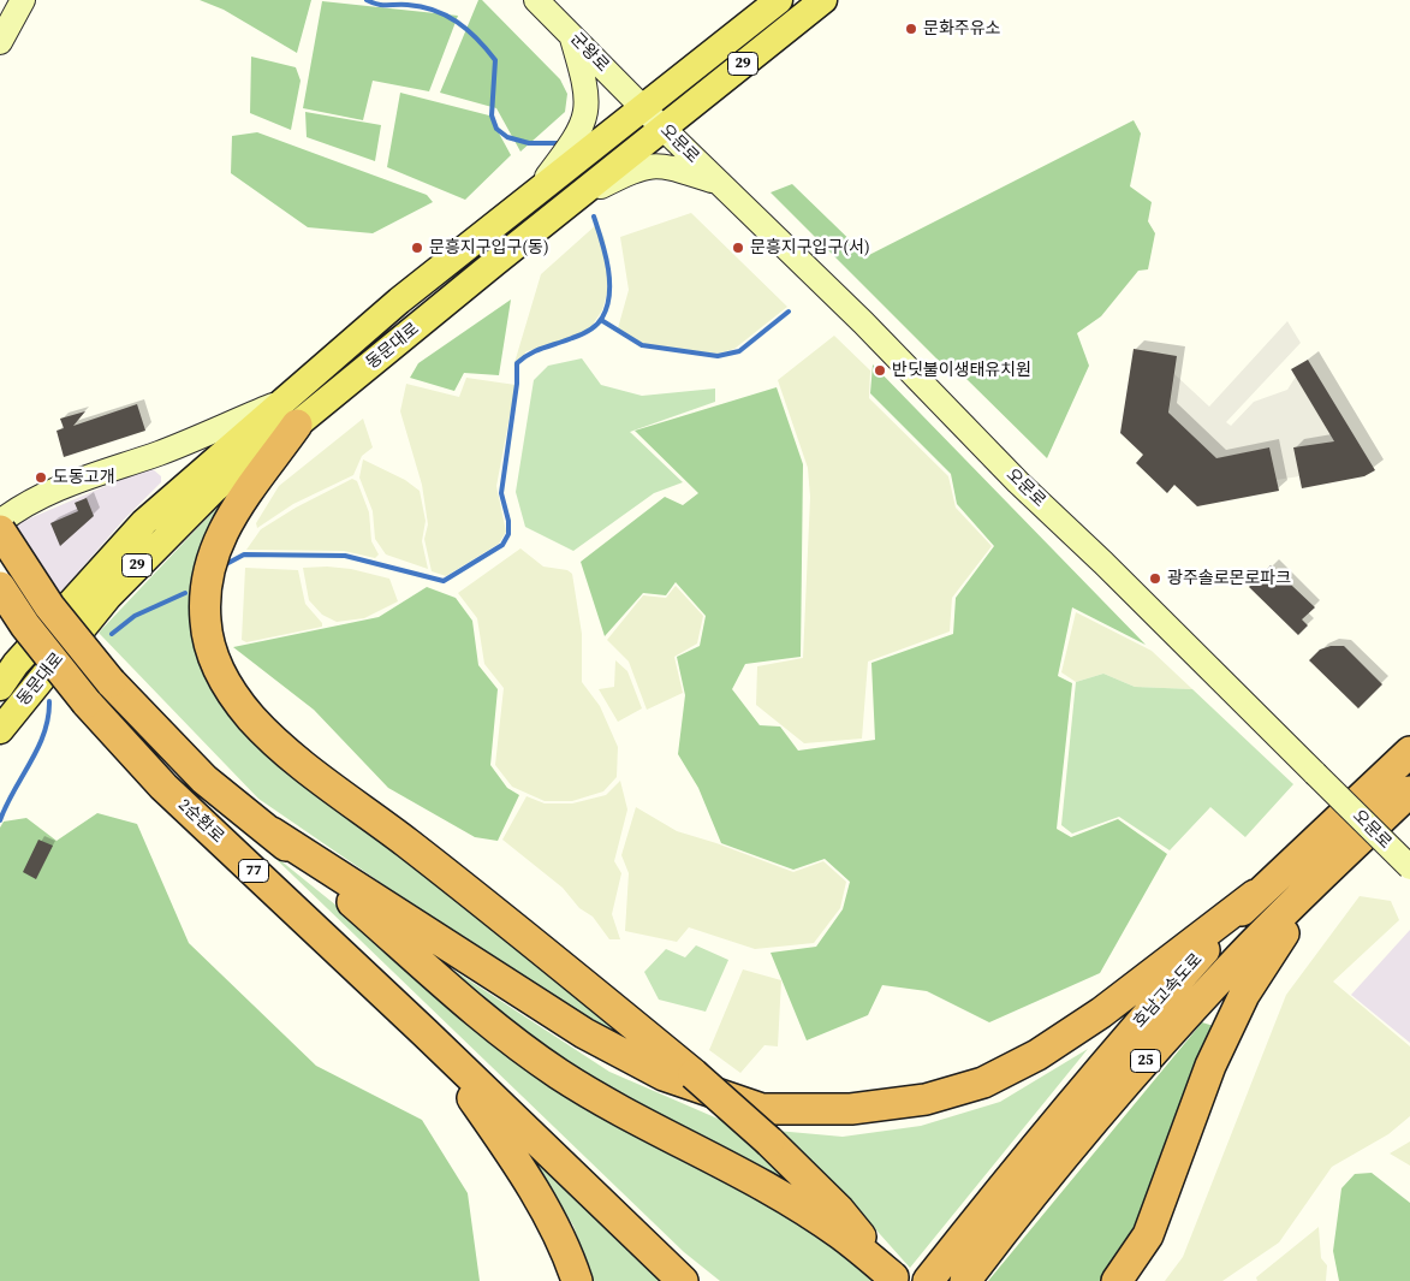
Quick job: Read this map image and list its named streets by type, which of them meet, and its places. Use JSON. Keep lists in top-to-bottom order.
{
  "streets": {
    "highway": [
      "2순환로",
      "77",
      "호남고속도로",
      "25"
    ],
    "main road": [
      "군왕로",
      "29",
      "오문로",
      "동문대로"
    ]
  },
  "crossings": [
    ["군왕로", "오문로"],
    ["군왕로", "동문대로"],
    ["오문로", "동문대로"]
  ],
  "places": [
    "문화주유소",
    "문흥지구입구(동)",
    "문흥지구입구(서)",
    "반딧불이생태유치원",
    "도동고개",
    "광주솔로몬로파크"
  ]
}
